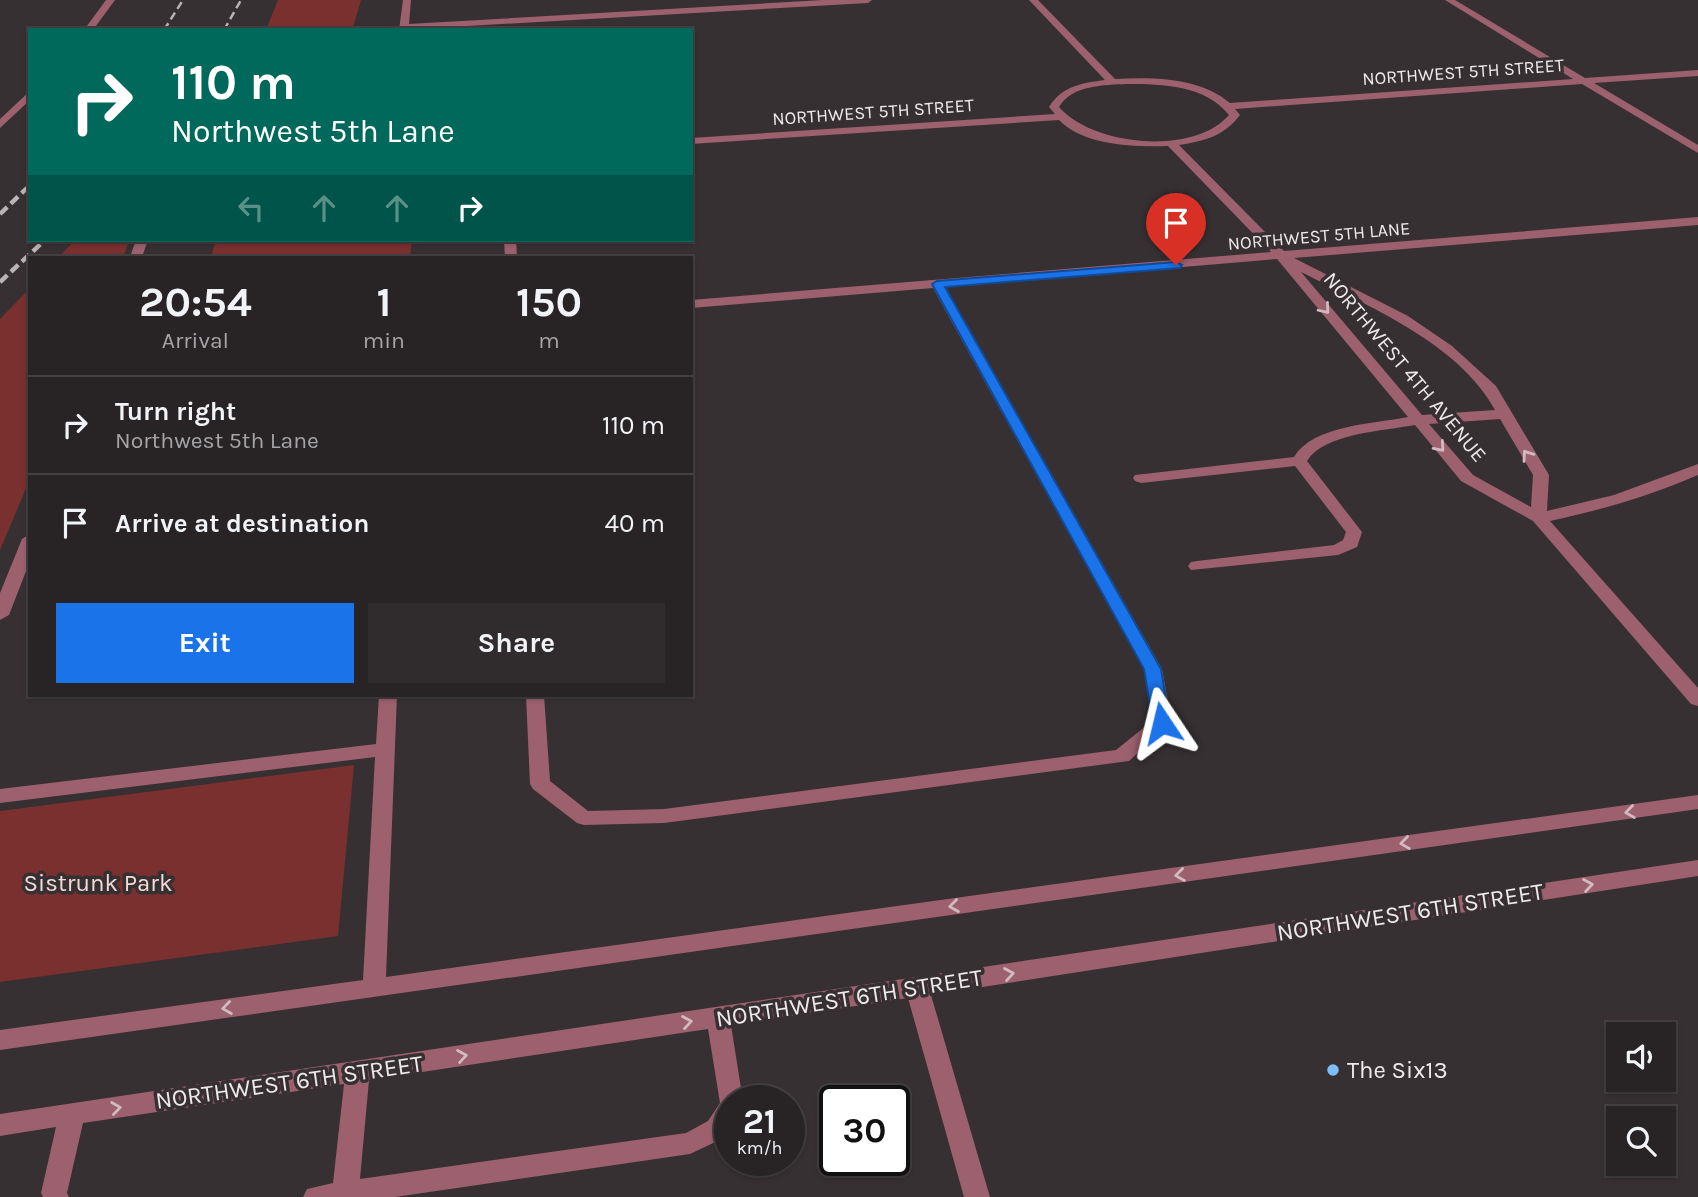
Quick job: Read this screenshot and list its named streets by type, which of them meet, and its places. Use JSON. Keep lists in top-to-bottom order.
{
  "streets": {
    "street": [
      "NORTHWEST 5TH STREET",
      "NORTHWEST 5TH LANE",
      "NORTHWEST 4TH AVENUE",
      "NORTHWEST 6TH STREET"
    ]
  },
  "crossings": [
    ["NORTHWEST 5TH LANE", "NORTHWEST 4TH AVENUE"]
  ],
  "parks": ["Sistrunk Park"],
  "places": ["The Six13"],
  "page": {
    "turn": ["110 m", "Northwest 5th Lane"],
    "eta": [
      "20:54",
      "Arrival",
      "1",
      "min",
      "150",
      "m"
    ],
    "list": [
      {
        "name": "Turn right",
        "note": "Northwest 5th Lane",
        "value": "110 m"
      },
      {
        "name": "Arrive at destination",
        "value": "40 m"
      }
    ],
    "buttons": ["Exit", "Share"],
    "speed": "21 km/h",
    "limit": "30"
  }
}
